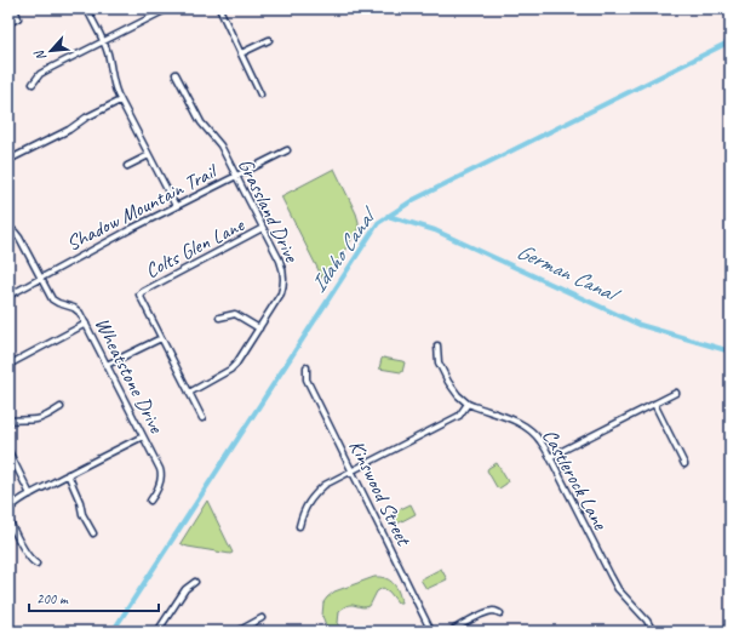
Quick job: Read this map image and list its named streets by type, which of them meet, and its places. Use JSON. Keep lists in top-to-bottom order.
{
  "streets": {
    "street": [
      "Shadow Mountain Trail",
      "Grassland Drive",
      "Colts Glen Lane",
      "Wheatstone Drive",
      "Castlerock Lane",
      "Kinswood Street"
    ]
  },
  "crossings": [
    ["Shadow Mountain Trail", "Grassland Drive"],
    ["Shadow Mountain Trail", "Wheatstone Drive"],
    ["Grassland Drive", "Colts Glen Lane"]
  ],
  "water": ["Idaho Canal", "German Canal"],
  "scale_bar": "200 m",
  "north": "bottom left"
}
